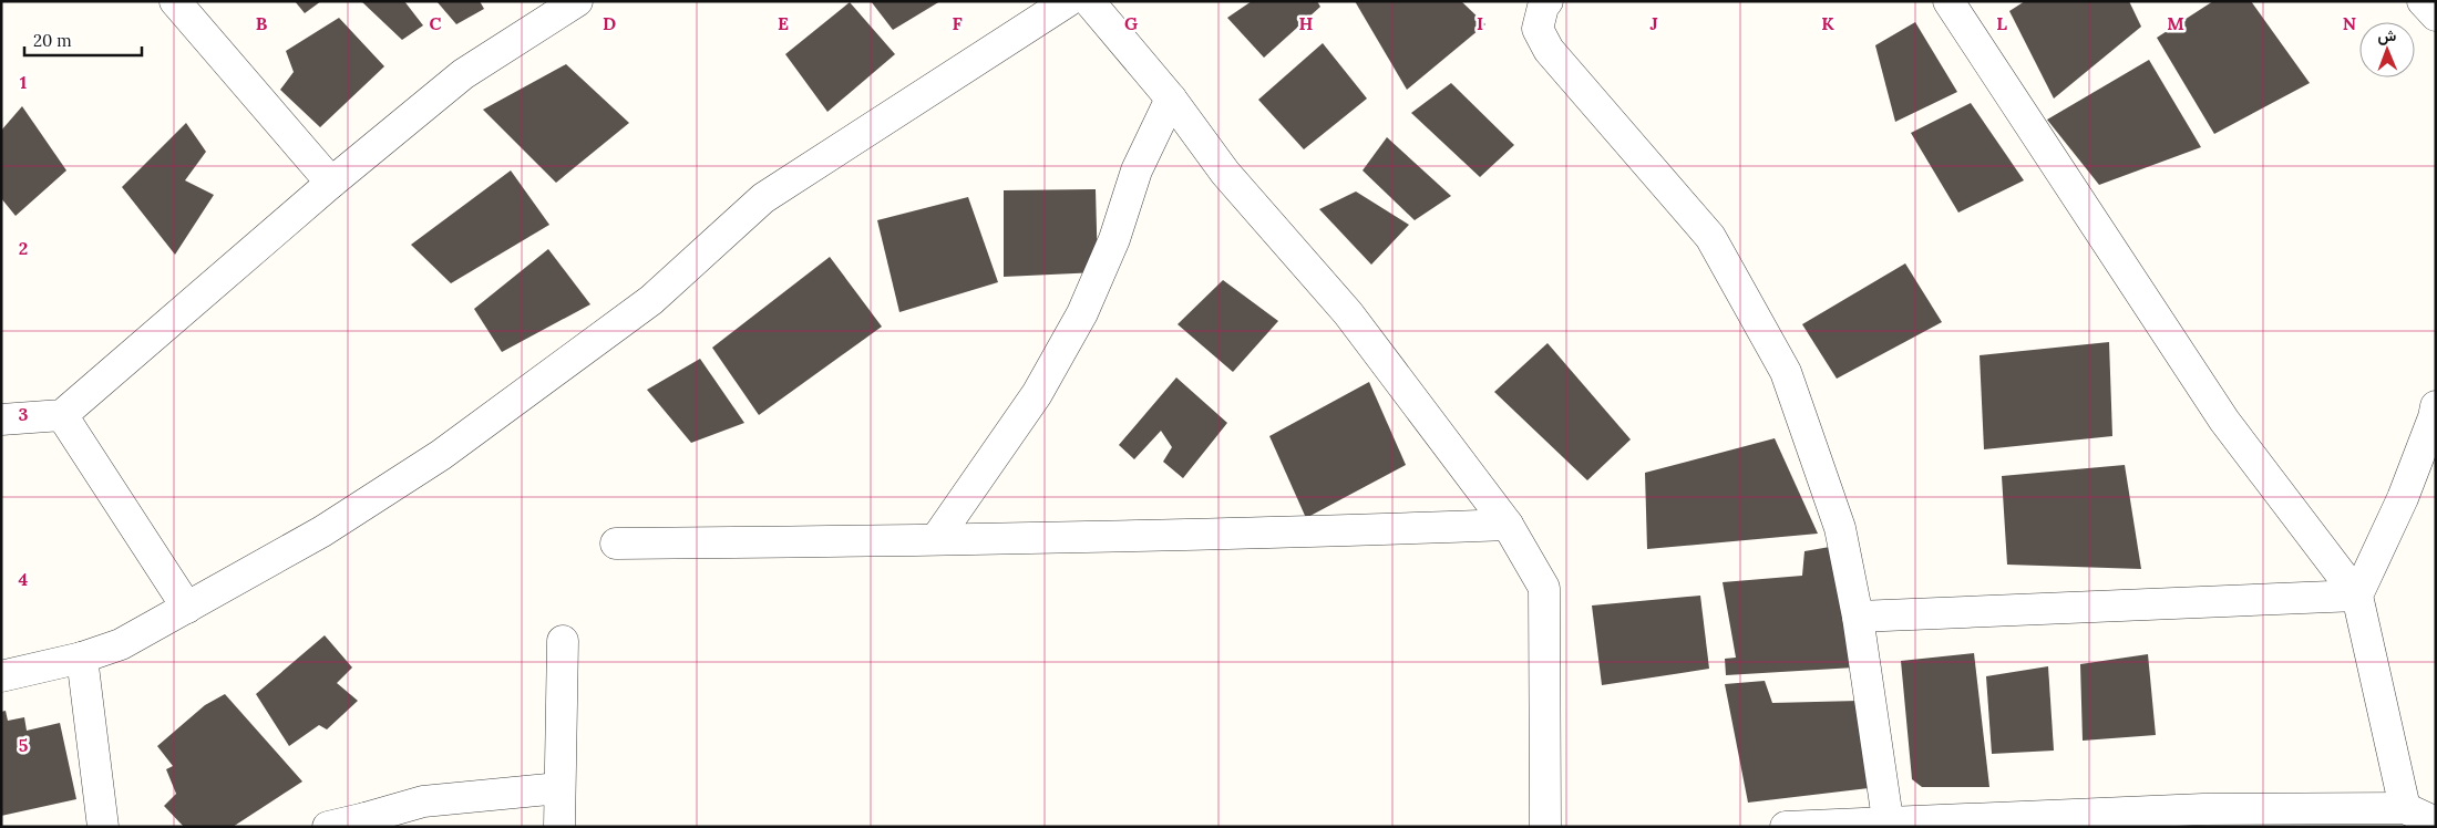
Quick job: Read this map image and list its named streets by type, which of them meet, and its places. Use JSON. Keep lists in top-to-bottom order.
{
  "scale_bar": "20 m",
  "north": "top",
  "grid": {
    "columns": [
      "B",
      "C",
      "D",
      "E",
      "F",
      "G",
      "H",
      "I",
      "J",
      "K",
      "L",
      "M",
      "N"
    ],
    "rows": [
      "1",
      "2",
      "3",
      "4",
      "5"
    ]
  }
}
